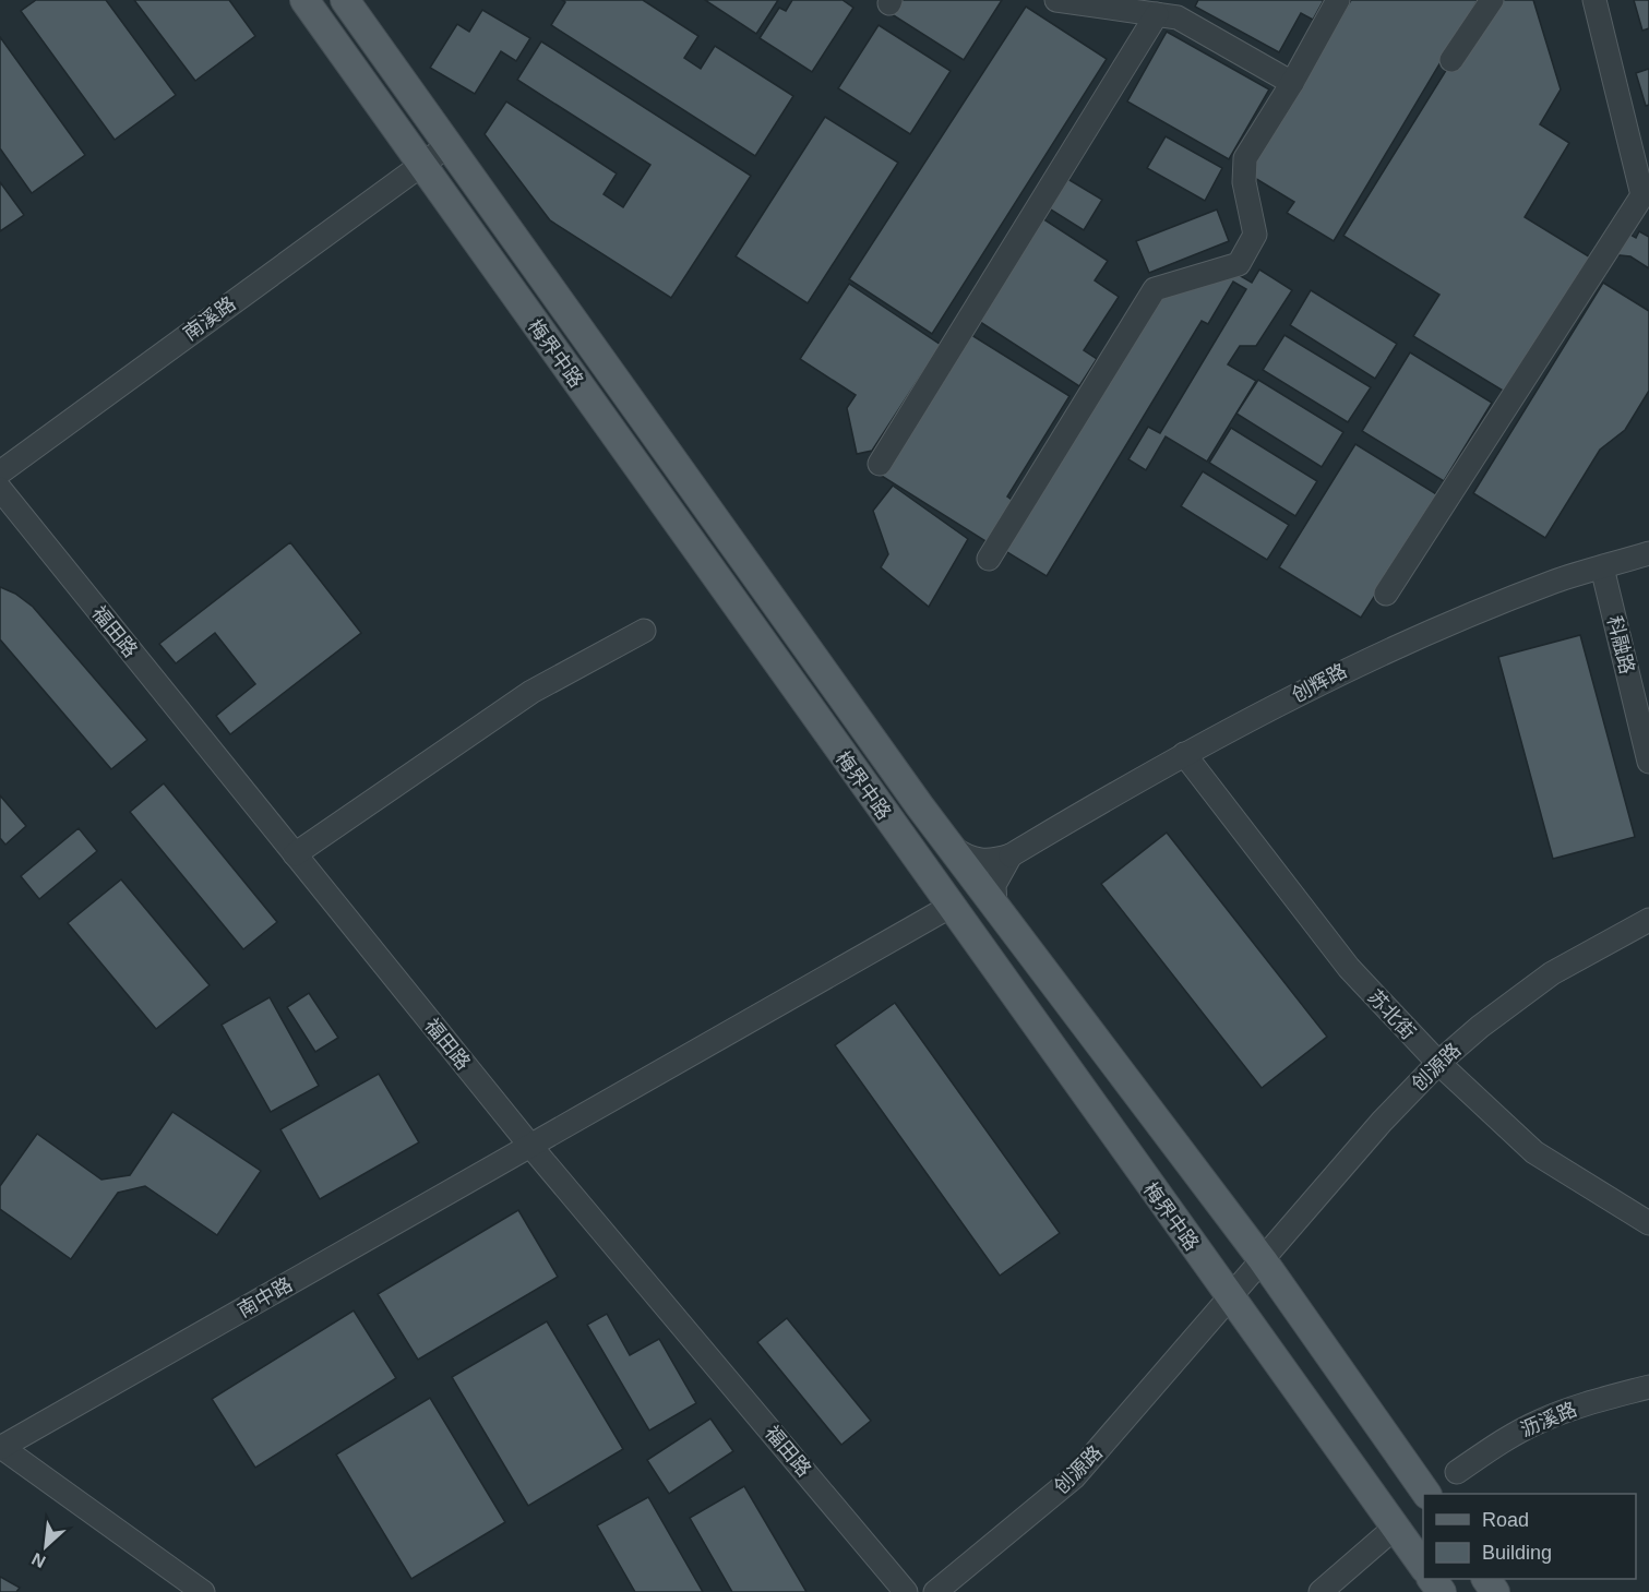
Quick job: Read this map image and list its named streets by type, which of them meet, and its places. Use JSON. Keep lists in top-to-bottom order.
{
  "streets": {
    "main road": ["梅界中路"],
    "street": [
      "南溪路",
      "福田路",
      "科融路",
      "创辉路",
      "苏北街",
      "创源路",
      "南中路",
      "沥溪路"
    ]
  },
  "crossings": [
    ["南溪路", "梅界中路"],
    ["梅界中路", "创源路"],
    ["梅界中路", "南中路"],
    ["福田路", "南中路"],
    ["科融路", "创辉路"],
    ["创辉路", "苏北街"],
    ["苏北街", "创源路"]
  ],
  "legend": ["Road", "Building"],
  "north": "bottom left"
}
